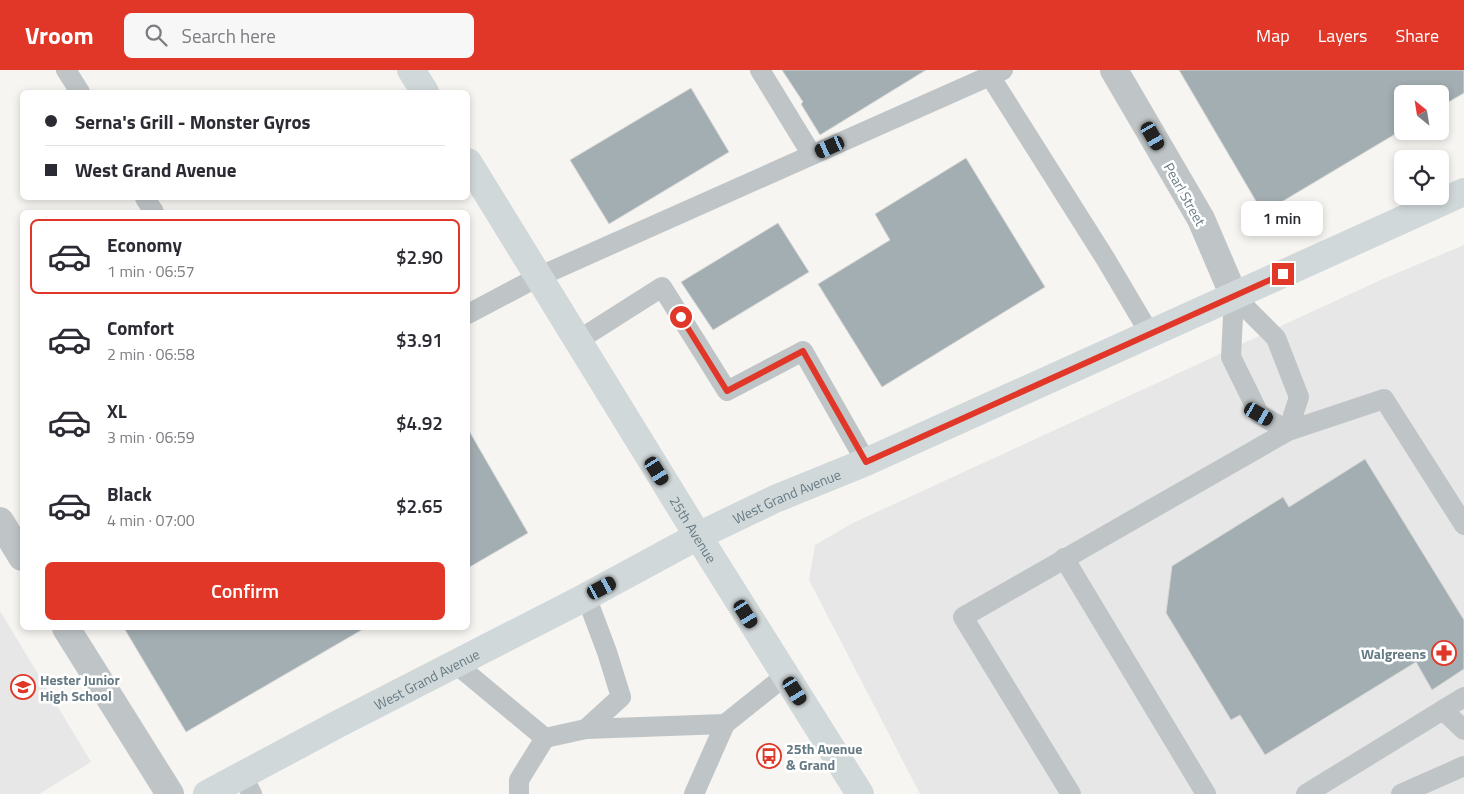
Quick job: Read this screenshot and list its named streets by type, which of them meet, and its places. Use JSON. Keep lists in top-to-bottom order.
{
  "streets": {
    "main road": ["West Grand Avenue", "25th Avenue"],
    "street": ["Pearl Street"]
  },
  "crossings": [
    ["Pearl Street", "West Grand Avenue"],
    ["West Grand Avenue", "25th Avenue"]
  ],
  "places": {
    "pharmacy": ["Walgreens"],
    "school or university": ["Hester Junior High School"],
    "bus stop": ["25th Avenue & Grand"]
  },
  "north": "top left",
  "page": {
    "header": "Vroom",
    "search": "Search here",
    "nav": ["Map", "Layers", "Share"],
    "banner": ["Serna's Grill - Monster Gyros", "West Grand Avenue"],
    "bubble": "1 min",
    "list": [
      {
        "name": "Economy",
        "note": "1 min · 06:57",
        "value": "$2.90"
      },
      {
        "name": "Comfort",
        "note": "2 min · 06:58",
        "value": "$3.91"
      },
      {
        "name": "XL",
        "note": "3 min · 06:59",
        "value": "$4.92"
      },
      {
        "name": "Black",
        "note": "4 min · 07:00",
        "value": "$2.65"
      }
    ],
    "buttons": "Confirm"
  }
}
